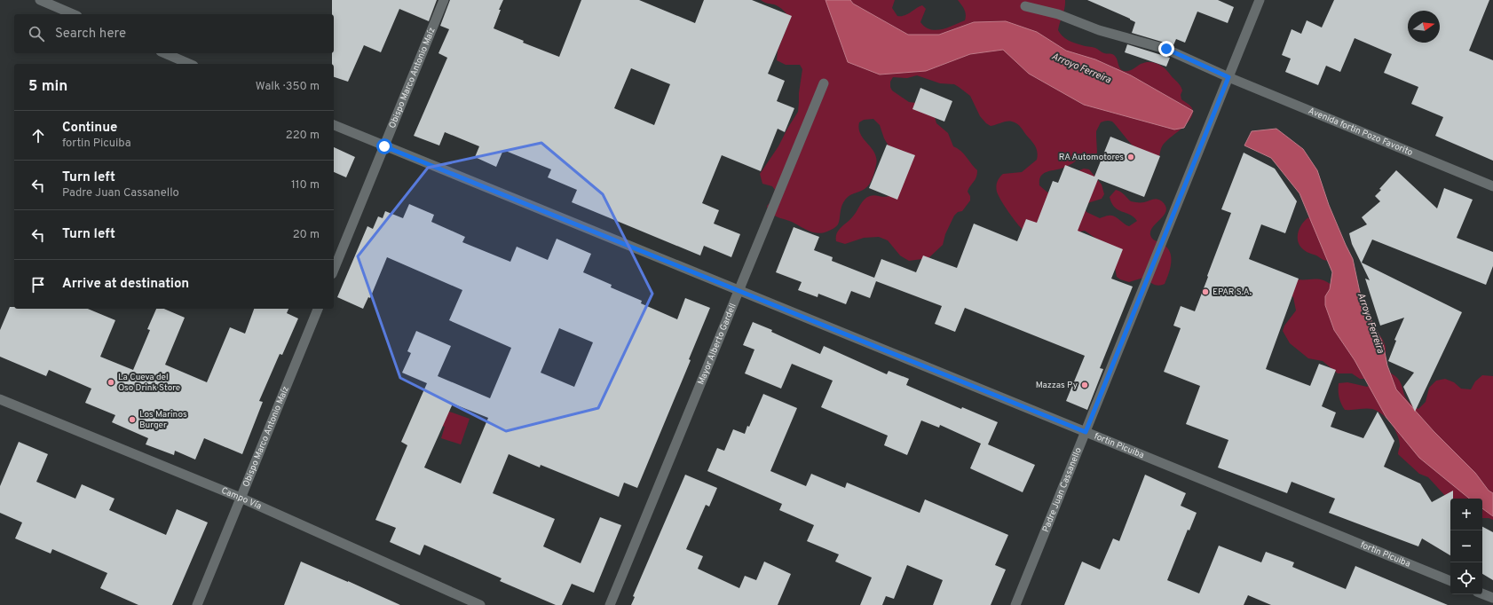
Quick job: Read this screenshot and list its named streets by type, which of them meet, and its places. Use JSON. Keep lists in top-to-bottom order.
{
  "streets": {
    "street": [
      "Obispo Marco Antonio Maíz",
      "Avenida fortin Pozo Favorito",
      "Mayor Alberto Gardell",
      "fortin Picuiba",
      "Padre Juan Cassanello",
      "Campo Vía"
    ]
  },
  "crossings": [
    ["Obispo Marco Antonio Maíz", "fortin Picuiba"],
    ["Obispo Marco Antonio Maíz", "Campo Vía"],
    ["Avenida fortin Pozo Favorito", "Padre Juan Cassanello"],
    ["Mayor Alberto Gardell", "fortin Picuiba"],
    ["fortin Picuiba", "Padre Juan Cassanello"]
  ],
  "water": ["Arroyo Ferreira"],
  "places": [
    "RA Automotores",
    "EPAR S.A.",
    "La Cueva del Oso Drink Store",
    "Mazzas Py",
    "Los Marinos Burger"
  ],
  "north": "right",
  "page": {
    "search": "Search here",
    "heading": ["5 min", "Walk · 350 m"],
    "list": [
      ["Continue", "fortin Picuiba", "220 m"],
      ["Turn left", "Padre Juan Cassanello", "110 m"],
      ["Turn left", "20 m"],
      "Arrive at destination"
    ],
    "map_buttons": ["+", "−"]
  }
}
